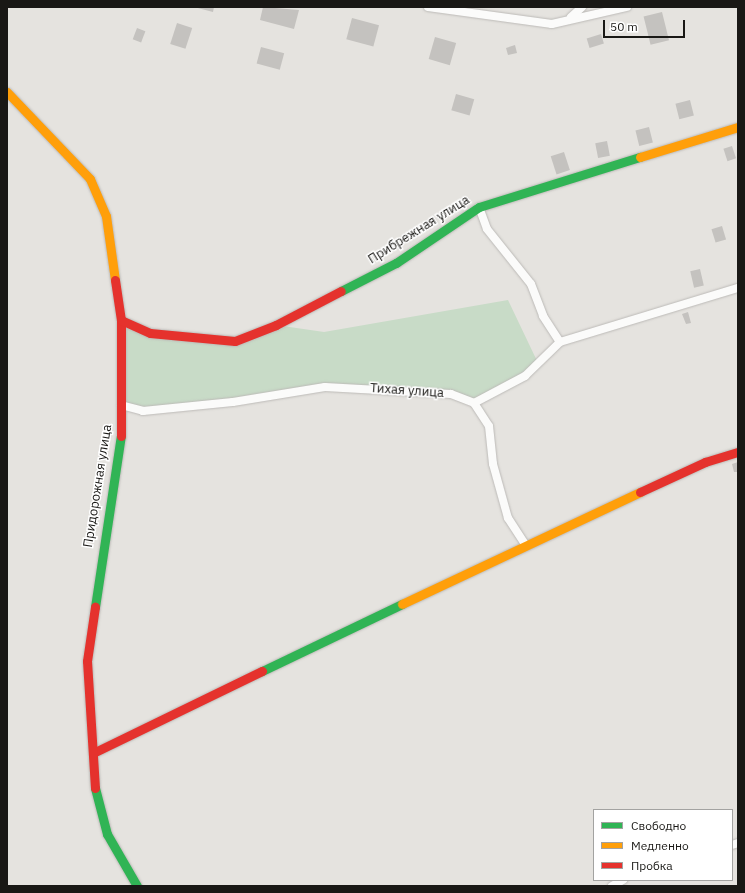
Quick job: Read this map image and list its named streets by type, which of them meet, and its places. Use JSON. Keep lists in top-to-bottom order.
{
  "streets": {
    "street": ["Прибрежная улица", "Тихая улица", "Придорожная улица"]
  },
  "crossings": [
    ["Прибрежная улица", "Придорожная улица"],
    ["Тихая улица", "Придорожная улица"]
  ],
  "legend": ["Свободно", "Медленно", "Пробка"],
  "scale_bar": "50 m"
}
